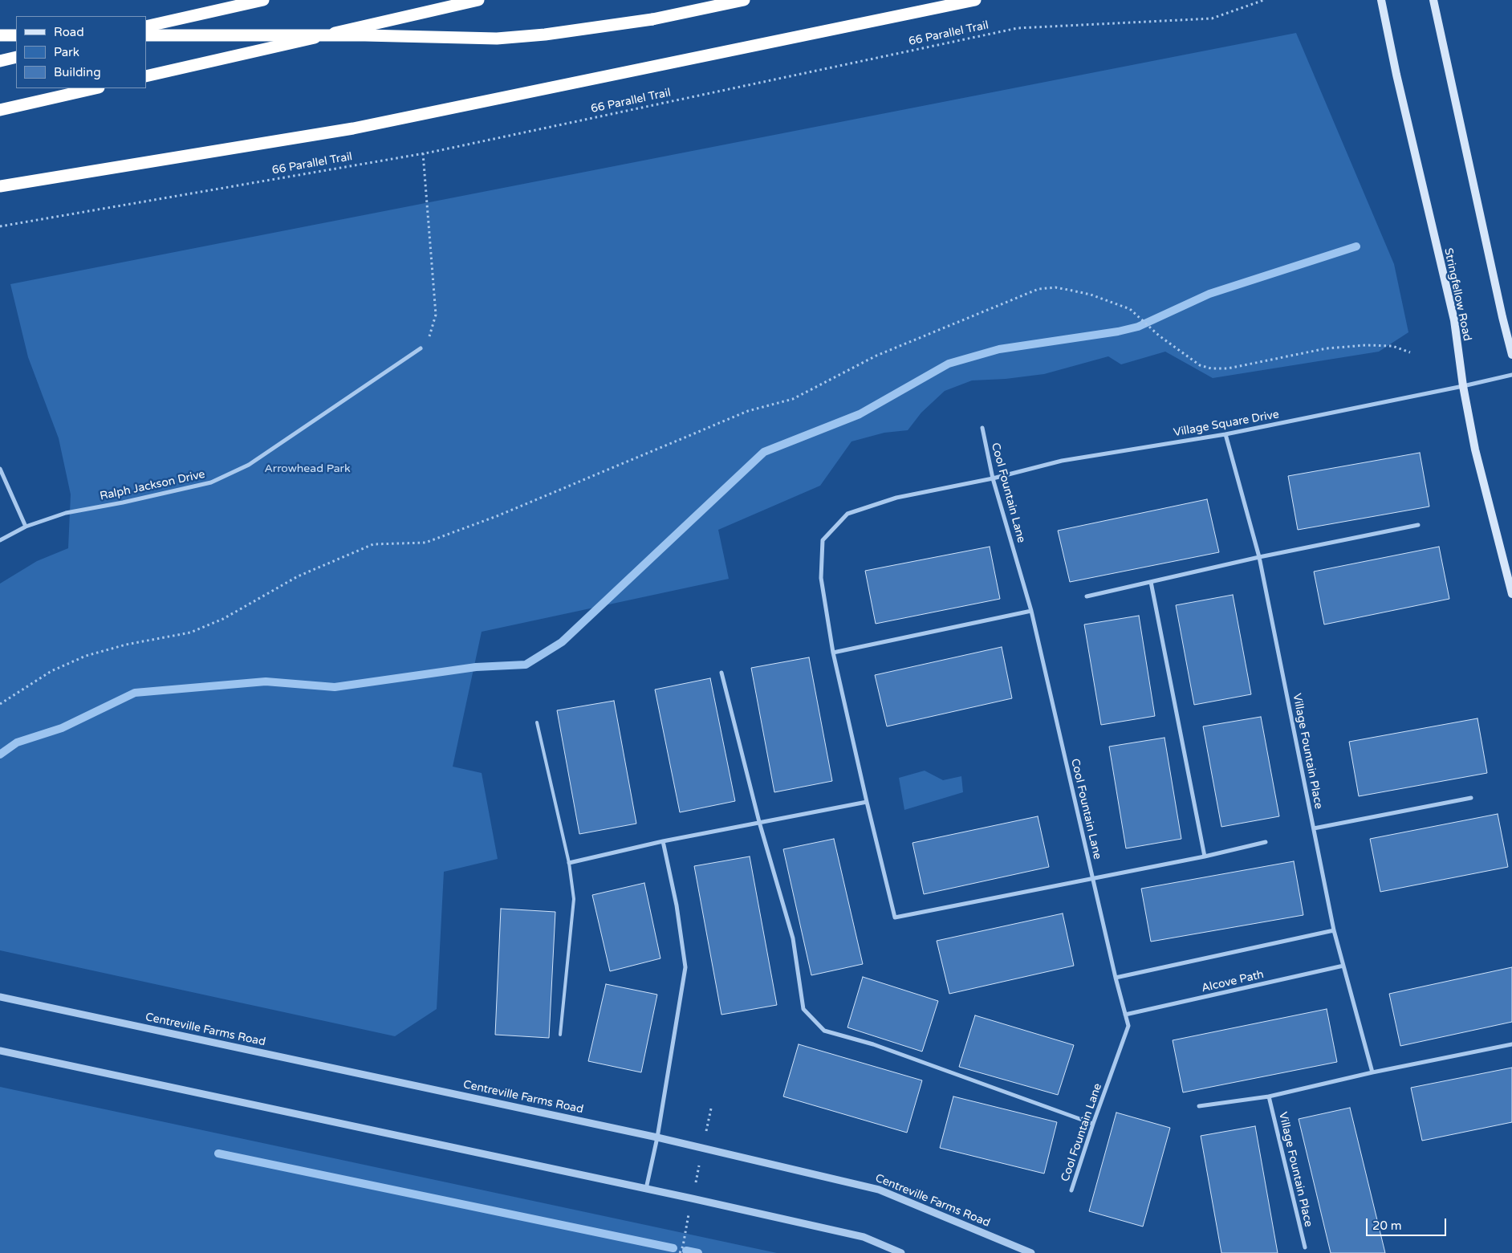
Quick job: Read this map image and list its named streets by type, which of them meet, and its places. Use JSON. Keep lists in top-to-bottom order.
{
  "streets": {
    "main road": ["Stringfellow Road"],
    "street": [
      "Village Square Drive",
      "Ralph Jackson Drive",
      "Cool Fountain Lane",
      "Village Fountain Place",
      "Alcove Path",
      "Centreville Farms Road"
    ],
    "path": ["66 Parallel Trail"]
  },
  "crossings": [
    ["Stringfellow Road", "Village Square Drive"],
    ["Village Square Drive", "Cool Fountain Lane"],
    ["Village Square Drive", "Village Fountain Place"],
    ["Cool Fountain Lane", "Alcove Path"],
    ["Village Fountain Place", "Alcove Path"]
  ],
  "parks": ["Arrowhead Park"],
  "legend": ["Road", "Park", "Building"],
  "scale_bar": "20 m"
}
